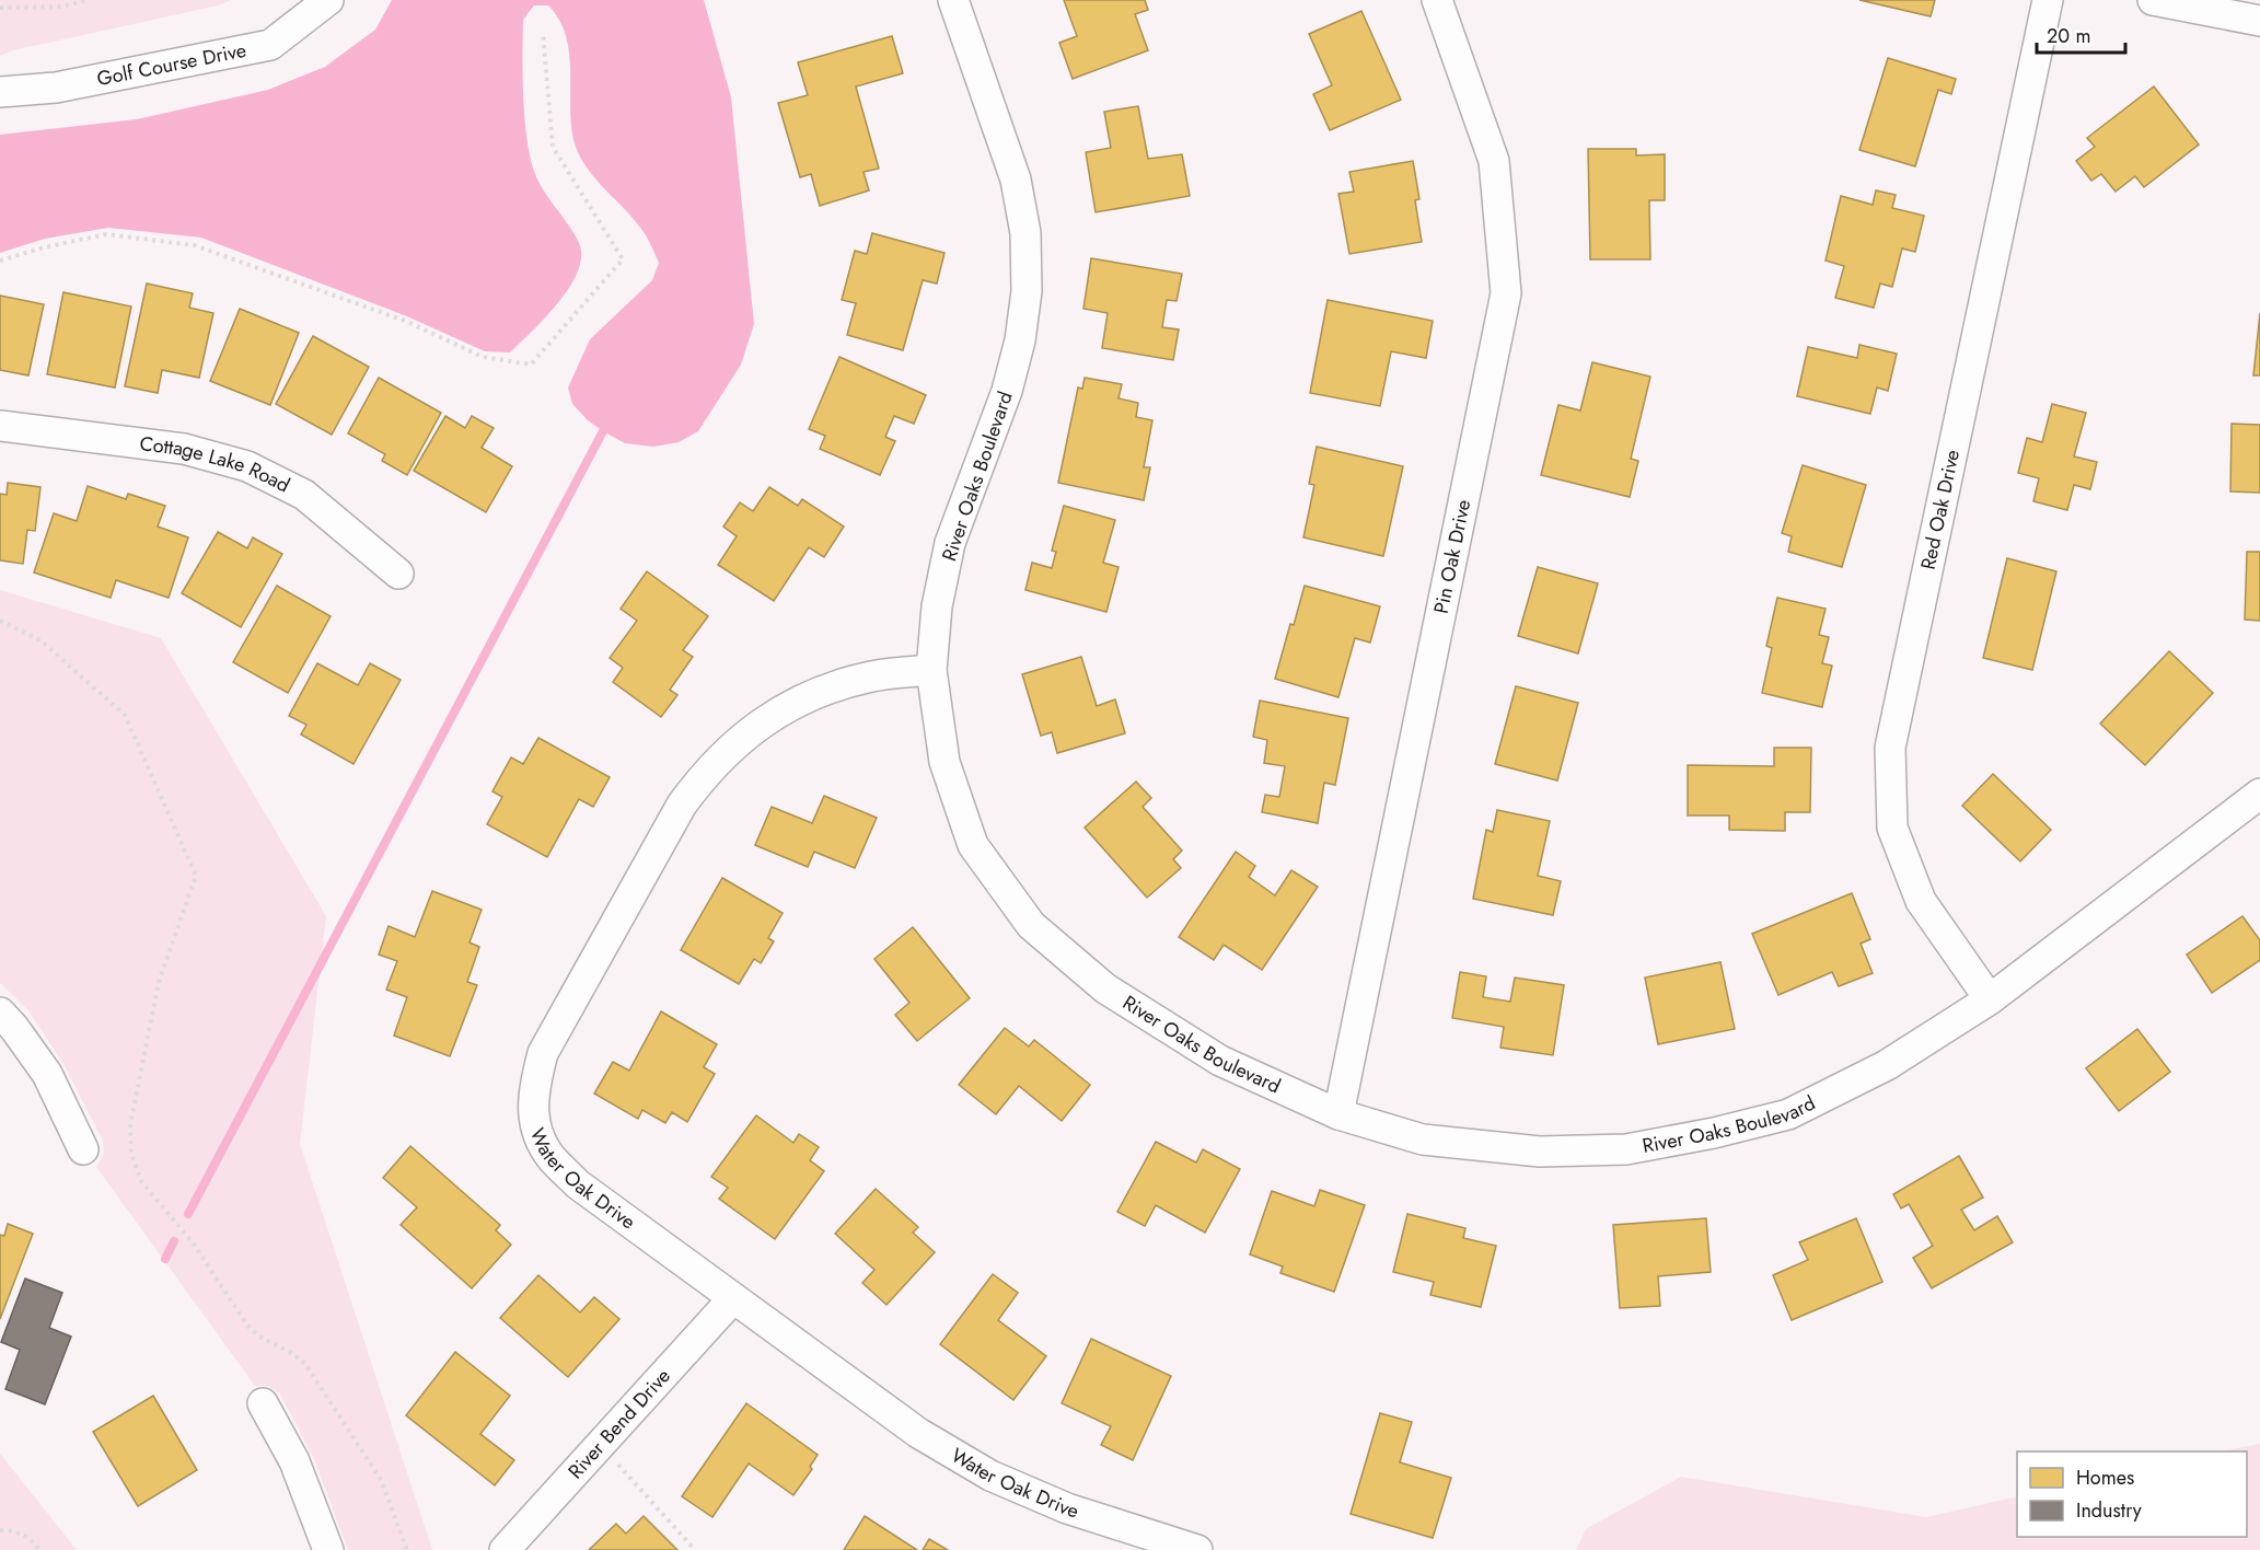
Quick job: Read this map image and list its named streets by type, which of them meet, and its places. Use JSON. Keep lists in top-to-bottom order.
{
  "streets": {
    "street": [
      "Golf Course Drive",
      "Cottage Lake Road",
      "River Oaks Boulevard",
      "Red Oak Drive",
      "Pin Oak Drive",
      "Water Oak Drive",
      "River Bend Drive"
    ]
  },
  "crossings": [
    ["River Oaks Boulevard", "Red Oak Drive"],
    ["River Oaks Boulevard", "Pin Oak Drive"],
    ["River Oaks Boulevard", "Water Oak Drive"],
    ["Water Oak Drive", "River Bend Drive"]
  ],
  "legend": ["Homes", "Industry"],
  "scale_bar": "20 m"
}
